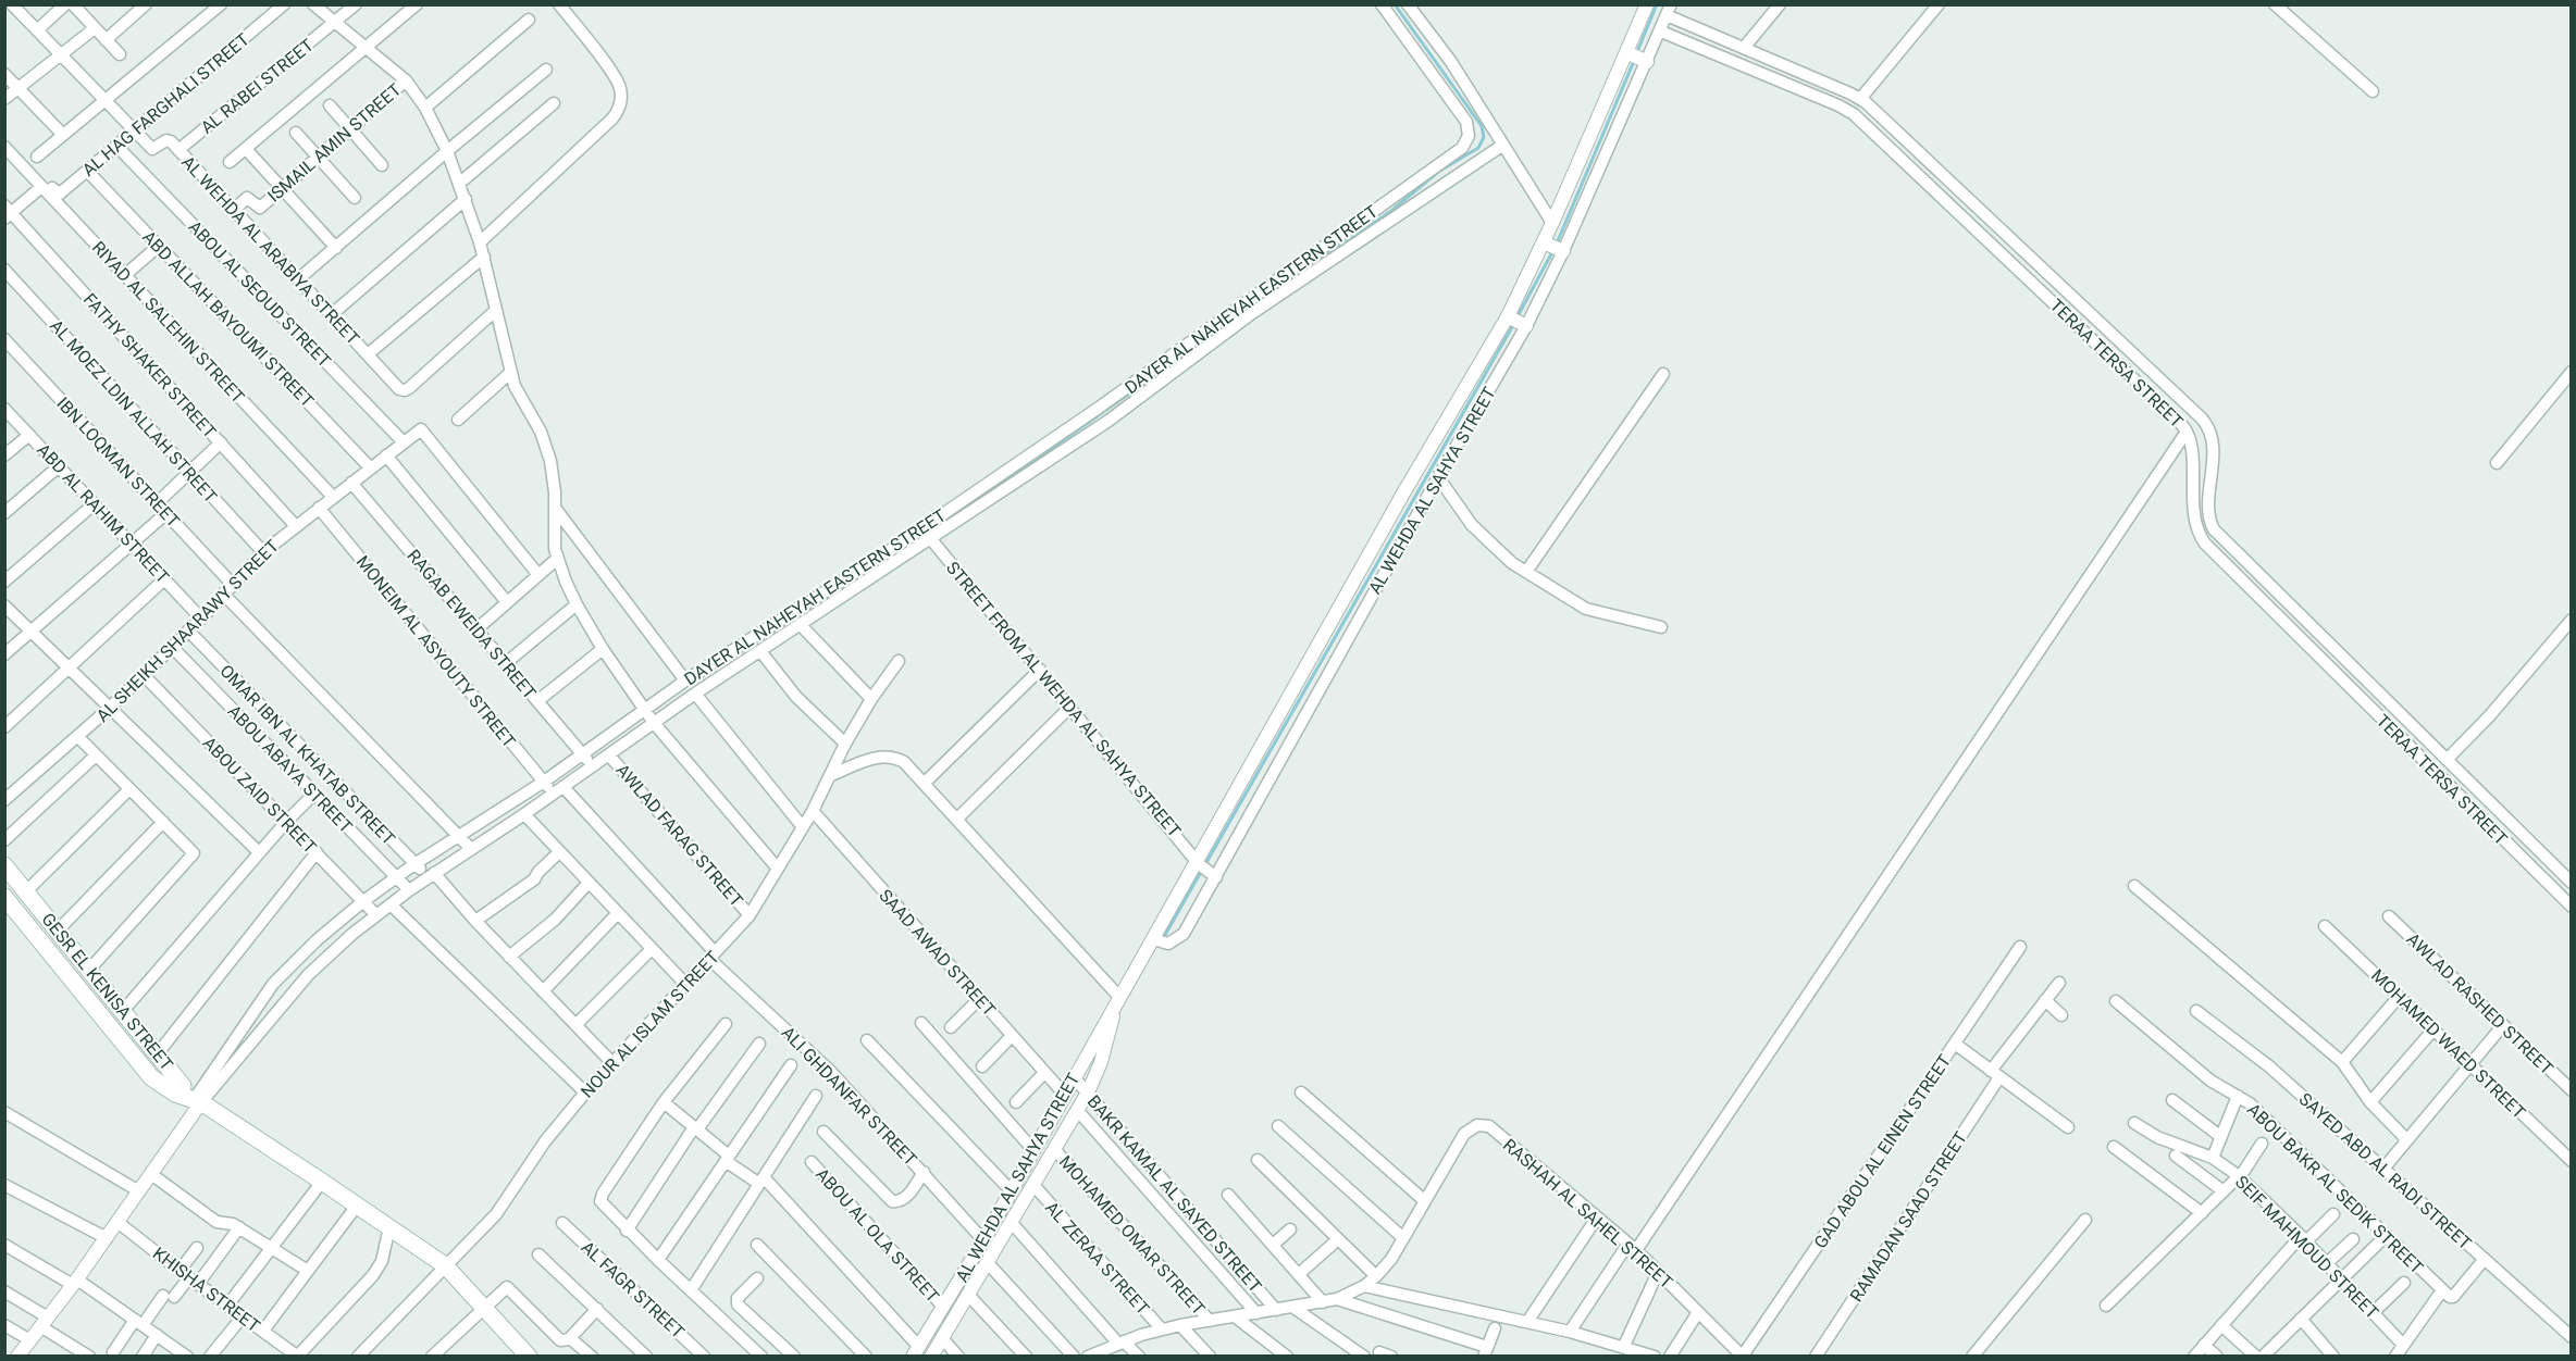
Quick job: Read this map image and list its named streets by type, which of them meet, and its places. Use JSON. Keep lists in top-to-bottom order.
{
  "streets": {
    "main road": ["GESR EL KENISA STREET"],
    "street": [
      "AL RABEI STREET",
      "AL HAG FARGHALI STREET",
      "ISMAIL AMIN STREET",
      "AL WEHDA AL ARABIYA STREET",
      "ABOU AL SEOUD STREET",
      "DAYER AL NAHEYAH EASTERN STREET",
      "ABD ALLAH BAYOUMI STREET",
      "RIYAD AL SALEHIN STREET",
      "TERAA TERSA STREET",
      "FATHY SHAKER STREET",
      "AL MOEZ LDIN ALLAH STREET",
      "IBN LOQMAN STREET",
      "AL WEHDA AL SAHYA STREET",
      "ABD AL RAHIM STREET",
      "RAGAB EWEIDA STREET",
      "AL SHEIKH SHAARAWY STREET",
      "MONEIM AL ASYOUTY STREET",
      "STREET FROM AL WEHDA AL SAHYA STREET",
      "OMAR IBN AL KHATAB STREET",
      "ABOU ABAYA STREET",
      "ABOU ZAID STREET",
      "AWLAD FARAG STREET",
      "SAAD AWAD STREET",
      "AWLAD RASHED STREET",
      "NOUR AL ISLAM STREET",
      "MOHAMED WAED STREET",
      "ALI GHDANFAR STREET",
      "GAD ABOU AL EINEN STREET",
      "SAYED ABD AL RADI STREET",
      "ABOU BAKR AL SEDIK STREET",
      "BAKR KAMAL AL SAYED STREET",
      "RASHAH AL SAHEL STREET",
      "RAMADAN SAAD STREET",
      "ABOU AL OLA STREET",
      "MOHAMED OMAR STREET",
      "SEIF MAHMOUD STREET",
      "AL ZERAA STREET",
      "KHISHA STREET",
      "AL FAGR STREET"
    ]
  },
  "crossings": [
    ["AL RABEI STREET", "AL WEHDA AL ARABIYA STREET"],
    ["AL HAG FARGHALI STREET", "AL WEHDA AL ARABIYA STREET"],
    ["AL HAG FARGHALI STREET", "ABOU AL SEOUD STREET"],
    ["AL HAG FARGHALI STREET", "ABD ALLAH BAYOUMI STREET"],
    ["AL HAG FARGHALI STREET", "RIYAD AL SALEHIN STREET"],
    ["ISMAIL AMIN STREET", "AL WEHDA AL ARABIYA STREET"],
    ["ABOU AL SEOUD STREET", "AL SHEIKH SHAARAWY STREET"],
    ["DAYER AL NAHEYAH EASTERN STREET", "RAGAB EWEIDA STREET"],
    ["DAYER AL NAHEYAH EASTERN STREET", "MONEIM AL ASYOUTY STREET"],
    ["DAYER AL NAHEYAH EASTERN STREET", "STREET FROM AL WEHDA AL SAHYA STREET"],
    ["DAYER AL NAHEYAH EASTERN STREET", "OMAR IBN AL KHATAB STREET"],
    ["DAYER AL NAHEYAH EASTERN STREET", "ABOU ABAYA STREET"],
    ["DAYER AL NAHEYAH EASTERN STREET", "ABOU ZAID STREET"],
    ["DAYER AL NAHEYAH EASTERN STREET", "AWLAD FARAG STREET"],
    ["DAYER AL NAHEYAH EASTERN STREET", "GESR EL KENISA STREET"],
    ["DAYER AL NAHEYAH EASTERN STREET", "ALI GHDANFAR STREET"],
    ["DAYER AL NAHEYAH EASTERN STREET", "KHISHA STREET"],
    ["ABD ALLAH BAYOUMI STREET", "AL SHEIKH SHAARAWY STREET"],
    ["RIYAD AL SALEHIN STREET", "AL SHEIKH SHAARAWY STREET"],
    ["TERAA TERSA STREET", "AL WEHDA AL SAHYA STREET"],
    ["FATHY SHAKER STREET", "AL SHEIKH SHAARAWY STREET"],
    ["AL MOEZ LDIN ALLAH STREET", "AL SHEIKH SHAARAWY STREET"],
    ["IBN LOQMAN STREET", "AL SHEIKH SHAARAWY STREET"],
    ["AL WEHDA AL SAHYA STREET", "STREET FROM AL WEHDA AL SAHYA STREET"],
    ["AL WEHDA AL SAHYA STREET", "SAAD AWAD STREET"],
    ["AL WEHDA AL SAHYA STREET", "ALI GHDANFAR STREET"],
    ["AL WEHDA AL SAHYA STREET", "BAKR KAMAL AL SAYED STREET"],
    ["AL WEHDA AL SAHYA STREET", "ABOU AL OLA STREET"],
    ["AL WEHDA AL SAHYA STREET", "MOHAMED OMAR STREET"],
    ["AL WEHDA AL SAHYA STREET", "AL ZERAA STREET"],
    ["ABD AL RAHIM STREET", "AL SHEIKH SHAARAWY STREET"],
    ["RAGAB EWEIDA STREET", "AL SHEIKH SHAARAWY STREET"],
    ["AL SHEIKH SHAARAWY STREET", "MONEIM AL ASYOUTY STREET"],
    ["AL SHEIKH SHAARAWY STREET", "OMAR IBN AL KHATAB STREET"],
    ["AL SHEIKH SHAARAWY STREET", "ABOU ABAYA STREET"],
    ["AL SHEIKH SHAARAWY STREET", "ABOU ZAID STREET"],
    ["MONEIM AL ASYOUTY STREET", "ALI GHDANFAR STREET"],
    ["OMAR IBN AL KHATAB STREET", "NOUR AL ISLAM STREET"],
    ["AWLAD FARAG STREET", "NOUR AL ISLAM STREET"],
    ["SAAD AWAD STREET", "NOUR AL ISLAM STREET"],
    ["NOUR AL ISLAM STREET", "ALI GHDANFAR STREET"],
    ["GAD ABOU AL EINEN STREET", "RASHAH AL SAHEL STREET"]
  ]
}
